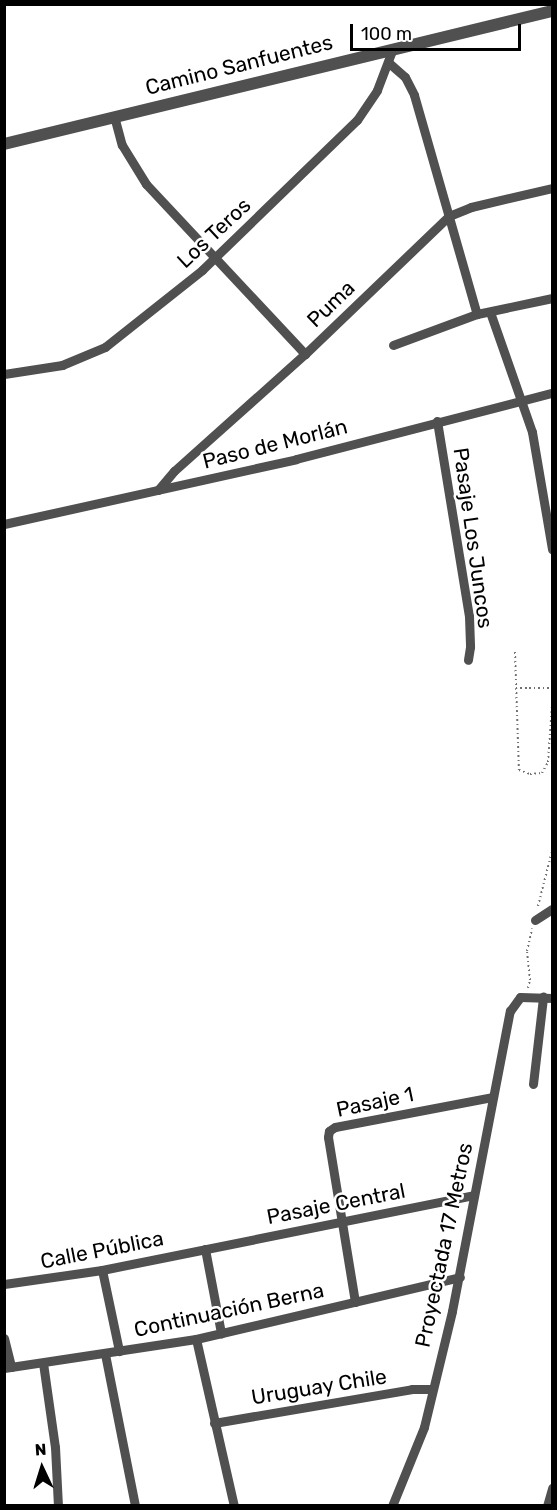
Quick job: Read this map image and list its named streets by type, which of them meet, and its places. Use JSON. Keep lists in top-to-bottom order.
{
  "streets": {
    "street": [
      "Camino Sanfuentes",
      "Los Teros",
      "Puma",
      "Paso de Morlán",
      "Pasaje Los Juncos",
      "Pasaje 1",
      "Pasaje Central",
      "Proyectada 17 Metros",
      "Calle Pública",
      "Continuación Berna",
      "Uruguay Chile"
    ]
  },
  "crossings": [
    ["Camino Sanfuentes", "Los Teros"],
    ["Puma", "Paso de Morlán"],
    ["Paso de Morlán", "Pasaje Los Juncos"],
    ["Pasaje 1", "Pasaje Central"],
    ["Pasaje 1", "Proyectada 17 Metros"],
    ["Pasaje 1", "Continuación Berna"],
    ["Pasaje Central", "Proyectada 17 Metros"],
    ["Pasaje Central", "Calle Pública"],
    ["Proyectada 17 Metros", "Continuación Berna"],
    ["Proyectada 17 Metros", "Uruguay Chile"]
  ],
  "scale_bar": "100 m",
  "north": "top"
}
